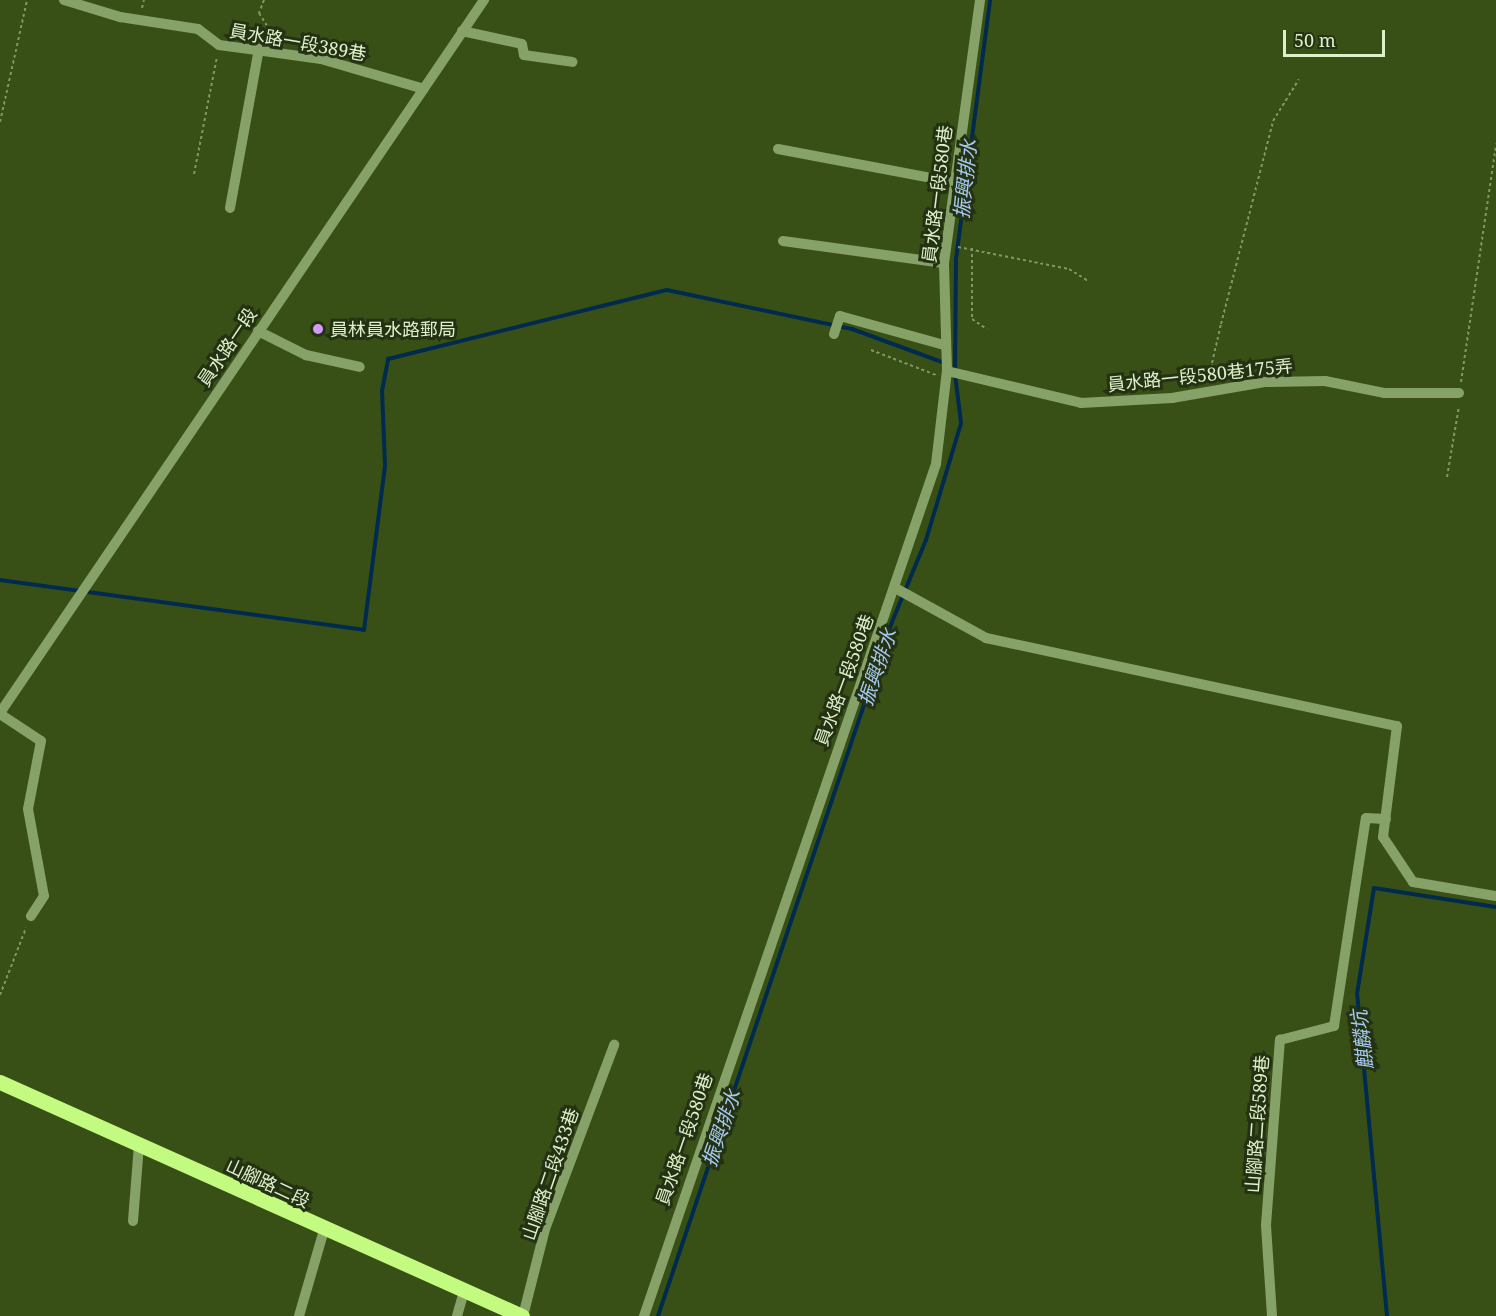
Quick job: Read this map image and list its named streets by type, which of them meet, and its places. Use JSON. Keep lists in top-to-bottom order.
{
  "streets": {
    "main road": ["山腳路二段"],
    "street": [
      "員水路一段389巷",
      "員水路一段580巷",
      "員水路一段",
      "員水路一段580巷175弄",
      "山腳路二段589巷",
      "山腳路二段433巷"
    ]
  },
  "crossings": [
    ["員水路一段389巷", "員水路一段"],
    ["員水路一段580巷", "員水路一段580巷175弄"],
    ["山腳路二段433巷", "山腳路二段"]
  ],
  "water": ["振興排水", "麒麟坑"],
  "places": ["員林員水路郵局"],
  "scale_bar": "50 m"
}
